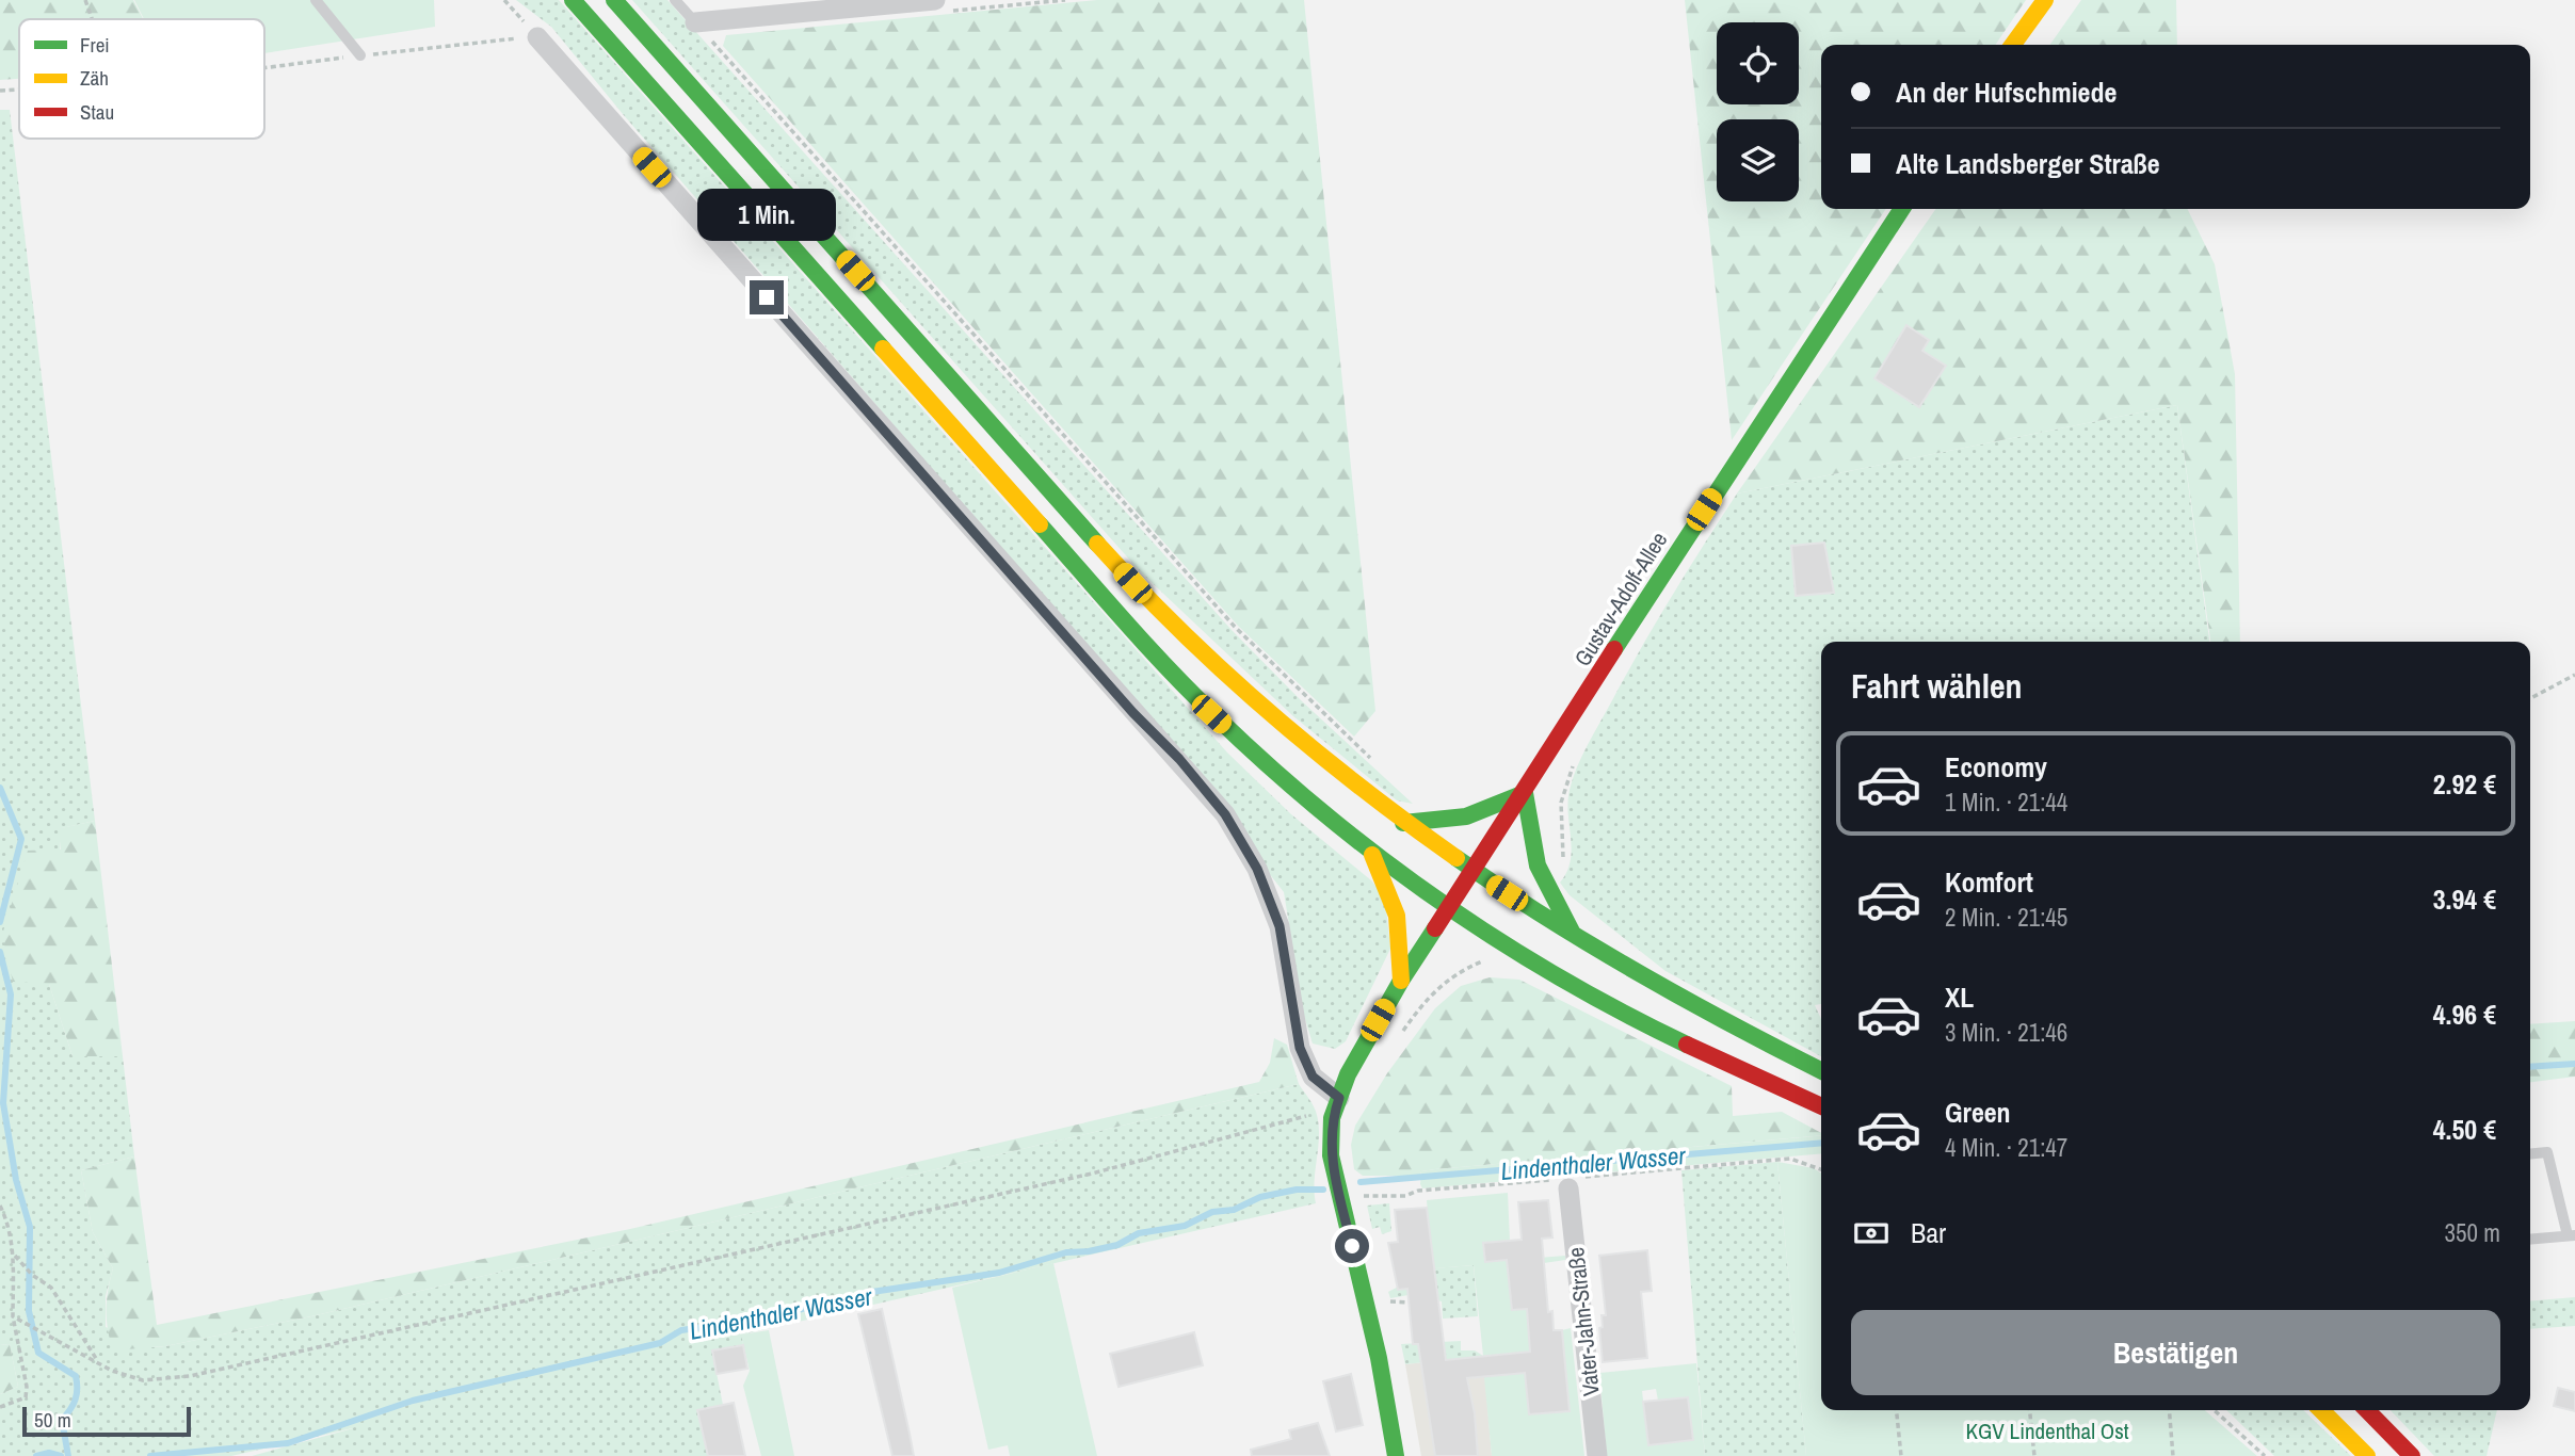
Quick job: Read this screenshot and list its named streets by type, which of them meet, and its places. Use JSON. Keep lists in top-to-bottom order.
{
  "streets": {
    "main road": ["Gustav-Adolf-Allee"],
    "street": ["Vater-Jahn-Straße"]
  },
  "water": ["Lindenthaler Wasser"],
  "parks": ["KGV Lindenthal Ost"],
  "legend": ["Frei", "Zäh", "Stau"],
  "scale_bar": "50 m",
  "page": {
    "banner": ["An der Hufschmiede", "Alte Landsberger Straße"],
    "bubble": "1 Min.",
    "heading": "Fahrt wählen",
    "list": [
      {
        "name": "Economy",
        "note": "1 Min. · 21:44",
        "value": "2.92 €"
      },
      {
        "name": "Komfort",
        "note": "2 Min. · 21:45",
        "value": "3.94 €"
      },
      {
        "name": "XL",
        "note": "3 Min. · 21:46",
        "value": "4.96 €"
      },
      {
        "name": "Green",
        "note": "4 Min. · 21:47",
        "value": "4.50 €"
      }
    ],
    "pay": ["Bar", "350 m"],
    "buttons": "Bestätigen",
    "scale": "50 m"
  }
}
